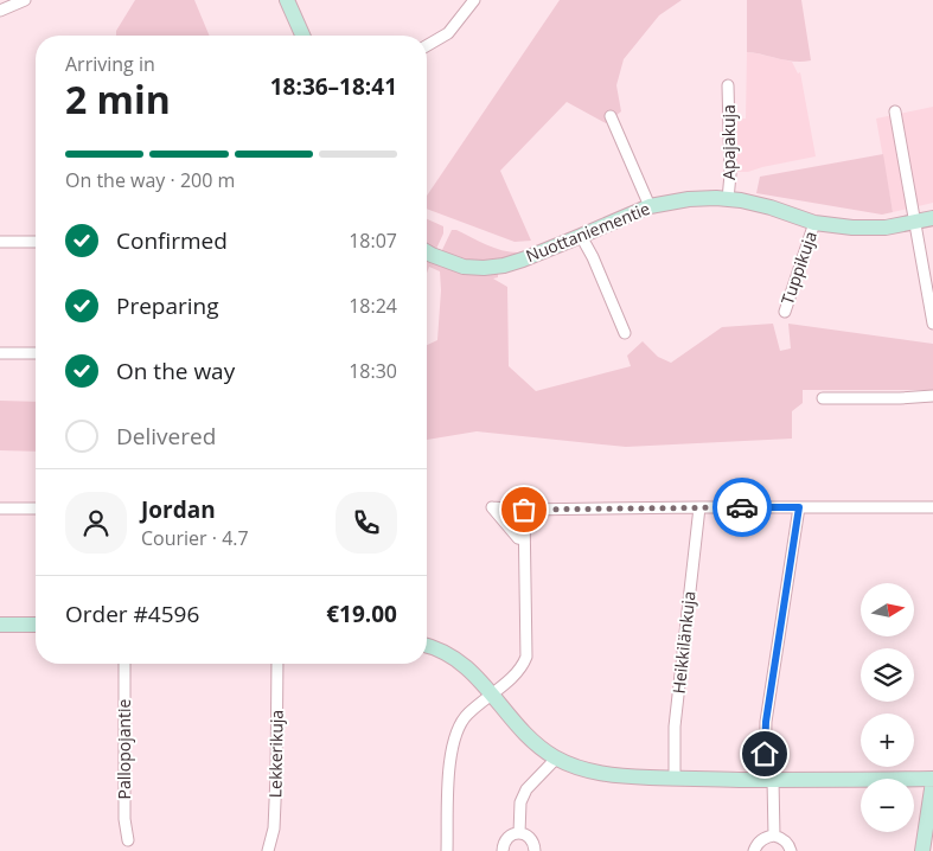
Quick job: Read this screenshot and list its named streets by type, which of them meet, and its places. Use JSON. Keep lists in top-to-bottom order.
{
  "streets": {
    "street": [
      "Apajakuja",
      "Nuottaniementie",
      "Tuppikuja",
      "Heikkilänkuja",
      "Pallopojantie",
      "Lekkerikuja"
    ]
  },
  "crossings": [
    ["Apajakuja", "Nuottaniementie"],
    ["Nuottaniementie", "Tuppikuja"]
  ],
  "north": "right",
  "page": {
    "heading": ["2 min", "Arriving in", "18:36–18:41"],
    "panel": [
      "Jordan",
      "Courier · 4.7",
      "Order #4596",
      "€19.00"
    ],
    "bar": "On the way · 200 m",
    "list": [
      ["Confirmed", "18:07"],
      ["Preparing", "18:24"],
      ["On the way", "18:30"],
      "Delivered"
    ],
    "map_buttons": ["+", "−"]
  }
}
